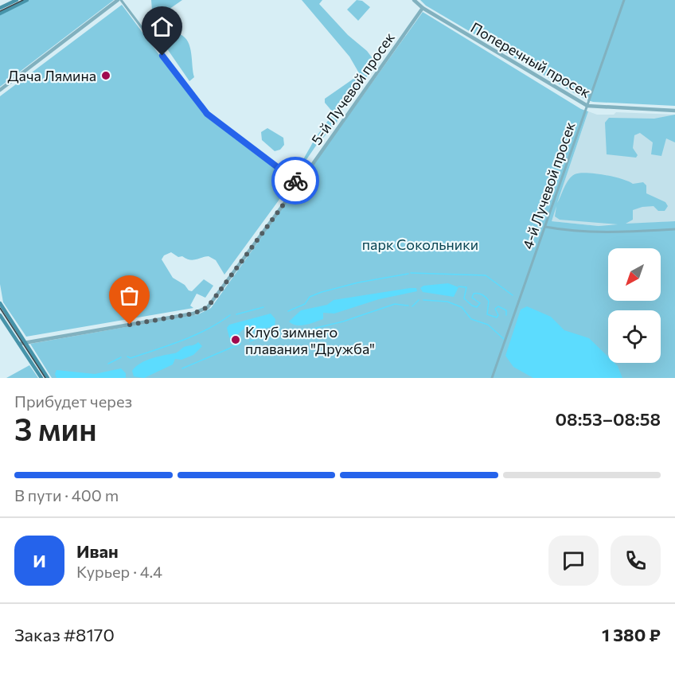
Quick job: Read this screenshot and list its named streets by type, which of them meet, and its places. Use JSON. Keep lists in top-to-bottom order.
{
  "streets": {
    "street": ["Поперечный просек", "5-й Лучевой просек", "4-й Лучевой просек"]
  },
  "crossings": [
    ["Поперечный просек", "5-й Лучевой просек"],
    ["Поперечный просек", "4-й Лучевой просек"]
  ],
  "parks": ["парк Сокольники"],
  "places": ["Дача Лямина", "Клуб зимнего плавания \"Дружба\""],
  "north": "bottom left",
  "page": {
    "heading": ["3 мин", "Прибудет через", "08:53–08:58"],
    "panel": [
      "Иван",
      "Курьер · 4.4",
      "Заказ #8170",
      "1 380 ₽"
    ],
    "bar": "В пути · 400 m",
    "round": "И"
  }
}
